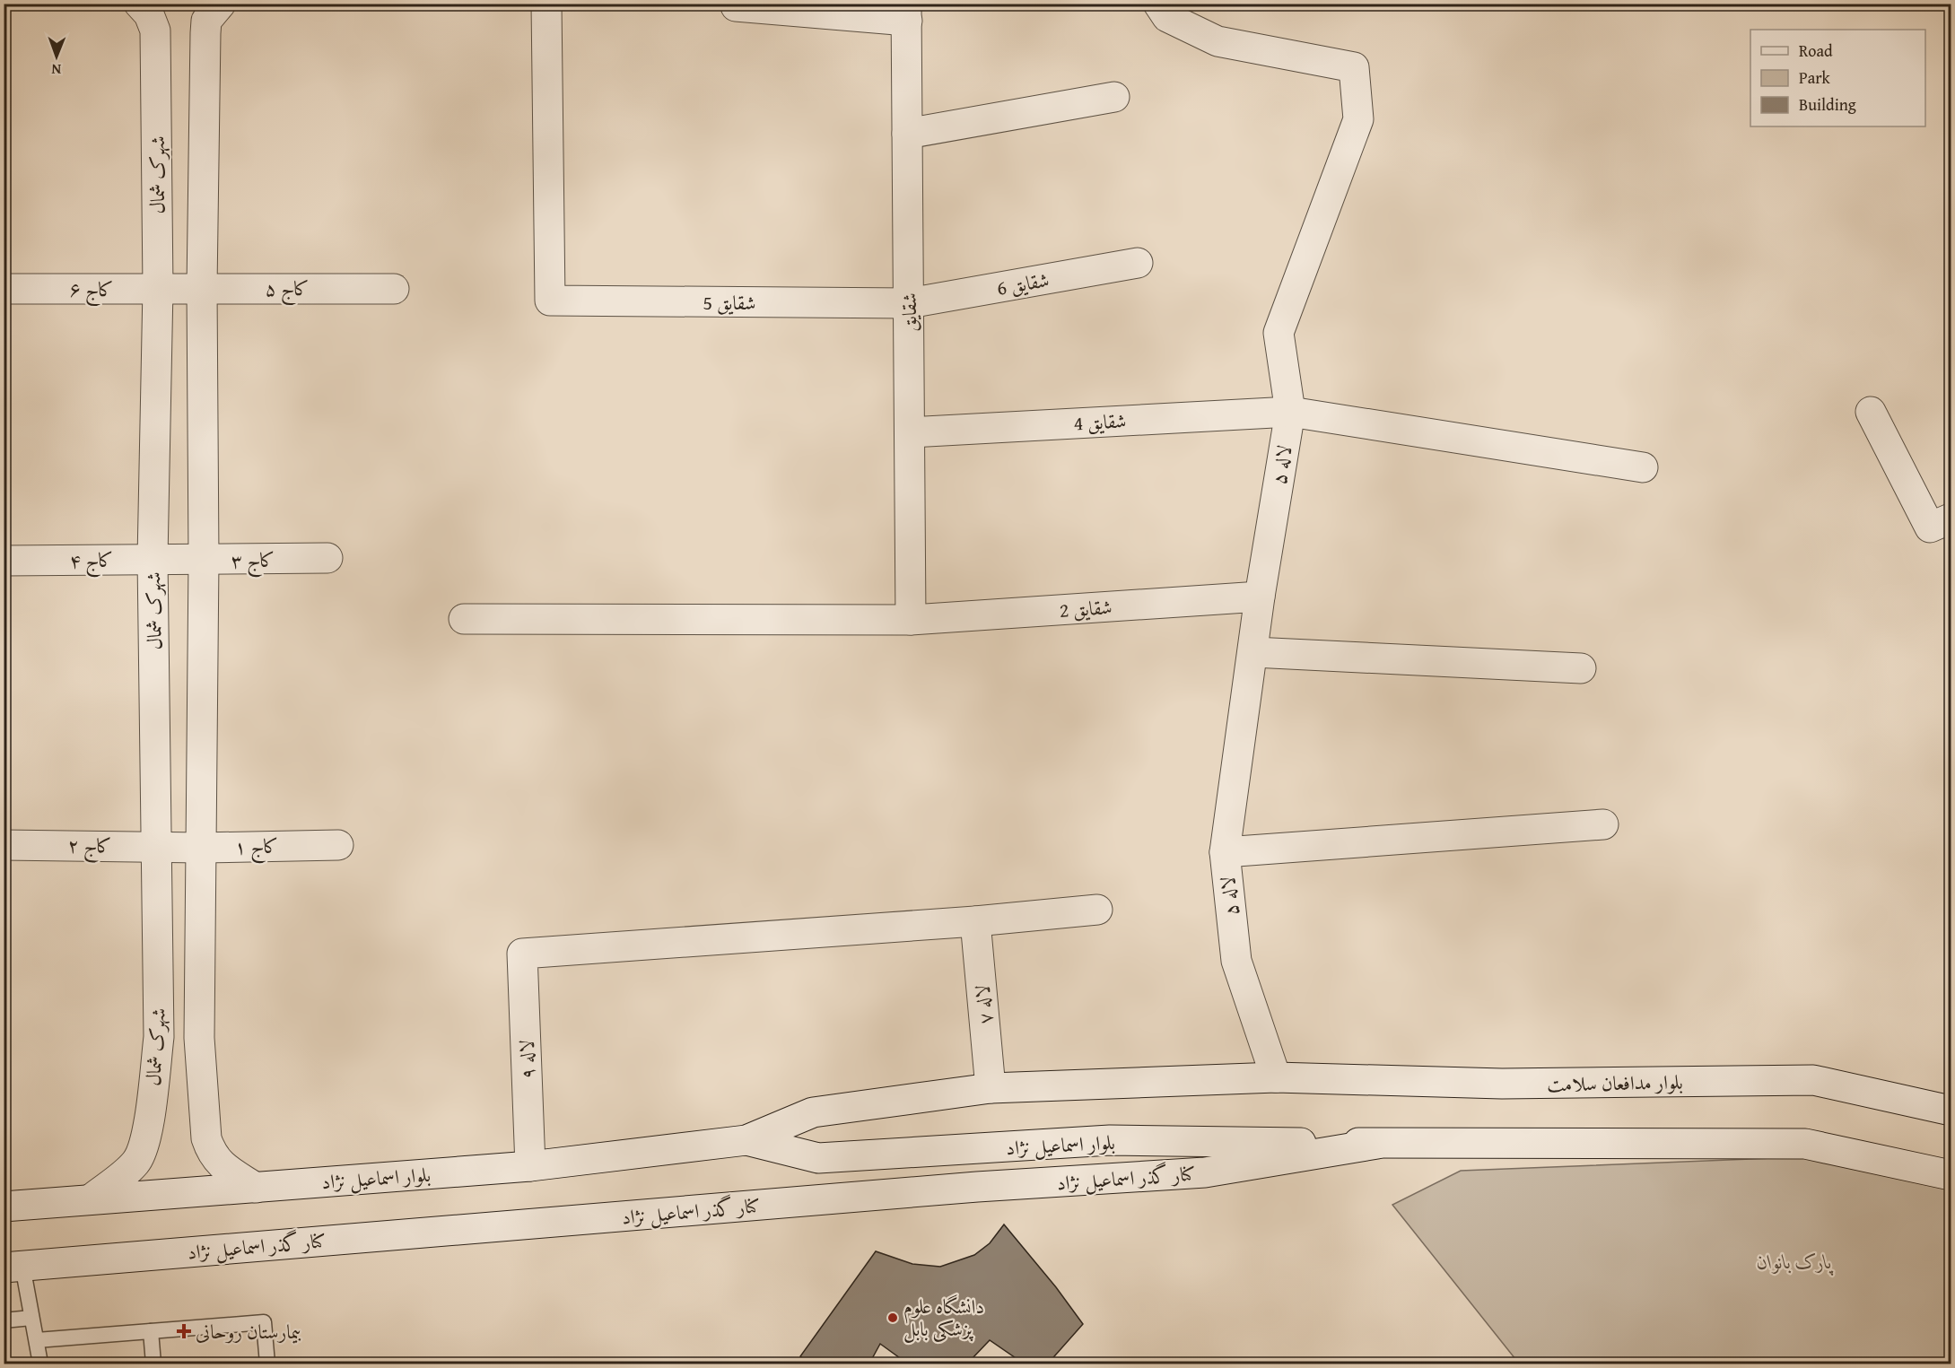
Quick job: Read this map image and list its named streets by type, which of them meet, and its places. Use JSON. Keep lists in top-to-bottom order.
{
  "streets": {
    "street": [
      "شهرک شمال",
      "شقايق 6",
      "کاج ۵",
      "کاج ۶",
      "شقايق 5",
      "شقايق",
      "شقايق 4",
      "لاله ۵",
      "کاج ۴",
      "کاج ۳",
      "شقايق 2",
      "کاج ۲",
      "کاج ۱",
      "لاله ۷",
      "لاله ۹",
      "بلوار مدافعان سلامت",
      "بلوار اسماعیل نژاد",
      "کنار گذر اسماعیل نژاد"
    ]
  },
  "crossings": [
    ["شهرک شمال", "کاج ۵"],
    ["شهرک شمال", "کاج ۶"],
    ["شهرک شمال", "کاج ۴"],
    ["شهرک شمال", "کاج ۳"],
    ["شهرک شمال", "کاج ۲"],
    ["شهرک شمال", "کاج ۱"],
    ["شهرک شمال", "بلوار اسماعیل نژاد"],
    ["شقايق 6", "شقايق 5"],
    ["شقايق 6", "شقايق"],
    ["کاج ۵", "کاج ۶"],
    ["شقايق 5", "شقايق"],
    ["شقايق", "شقايق 4"],
    ["شقايق", "شقايق 2"],
    ["شقايق 4", "لاله ۵"],
    ["لاله ۵", "شقايق 2"],
    ["لاله ۵", "بلوار مدافعان سلامت"],
    ["لاله ۵", "بلوار اسماعیل نژاد"],
    ["کاج ۴", "کاج ۳"],
    ["کاج ۲", "کاج ۱"],
    ["لاله ۷", "لاله ۹"],
    ["لاله ۷", "بلوار اسماعیل نژاد"],
    ["لاله ۹", "بلوار اسماعیل نژاد"],
    ["بلوار مدافعان سلامت", "بلوار اسماعیل نژاد"],
    ["بلوار اسماعیل نژاد", "کنار گذر اسماعیل نژاد"]
  ],
  "parks": ["پارک بانوان"],
  "places": {
    "other": ["دانشگاه علوم پزشکی بابل"],
    "health": ["بیمارستان روحانی"]
  },
  "legend": ["Road", "Park", "Building"],
  "north": "bottom"
}
